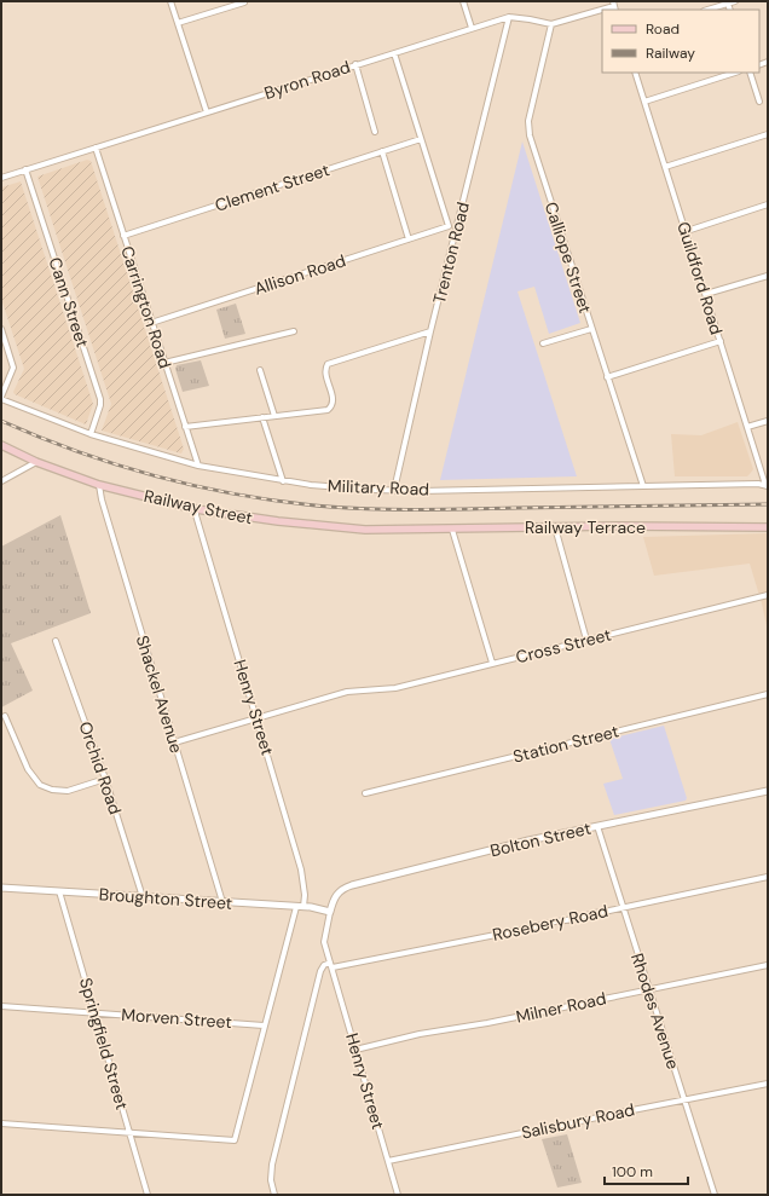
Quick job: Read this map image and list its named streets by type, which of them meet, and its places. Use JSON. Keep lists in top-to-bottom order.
{
  "streets": {
    "main road": ["Railway Street", "Railway Terrace"],
    "street": [
      "Byron Road",
      "Clement Street",
      "Trenton Road",
      "Calliope Street",
      "Allison Road",
      "Guildford Road",
      "Cann Street",
      "Carrington Road",
      "Military Road",
      "Cross Street",
      "Shackel Avenue",
      "Henry Street",
      "Station Street",
      "Orchid Road",
      "Bolton Street",
      "Broughton Street",
      "Rosebery Road",
      "Milner Road",
      "Rhodes Avenue",
      "Morven Street",
      "Springfield Street",
      "Salisbury Road"
    ]
  },
  "crossings": [
    ["Byron Road", "Trenton Road"],
    ["Byron Road", "Calliope Street"],
    ["Byron Road", "Cann Street"],
    ["Byron Road", "Carrington Road"],
    ["Clement Street", "Carrington Road"],
    ["Trenton Road", "Military Road"],
    ["Calliope Street", "Military Road"],
    ["Allison Road", "Carrington Road"],
    ["Guildford Road", "Military Road"],
    ["Cann Street", "Military Road"],
    ["Carrington Road", "Military Road"],
    ["Railway Street", "Railway Terrace"],
    ["Railway Street", "Shackel Avenue"],
    ["Railway Street", "Henry Street"],
    ["Cross Street", "Shackel Avenue"],
    ["Cross Street", "Henry Street"],
    ["Shackel Avenue", "Broughton Street"],
    ["Henry Street", "Bolton Street"],
    ["Henry Street", "Broughton Street"],
    ["Henry Street", "Rosebery Road"],
    ["Henry Street", "Milner Road"],
    ["Henry Street", "Salisbury Road"],
    ["Orchid Road", "Broughton Street"],
    ["Bolton Street", "Broughton Street"],
    ["Bolton Street", "Rhodes Avenue"],
    ["Broughton Street", "Springfield Street"],
    ["Rosebery Road", "Rhodes Avenue"],
    ["Milner Road", "Rhodes Avenue"],
    ["Rhodes Avenue", "Salisbury Road"],
    ["Morven Street", "Springfield Street"]
  ],
  "legend": ["Road", "Railway"],
  "scale_bar": "100 m"
}
